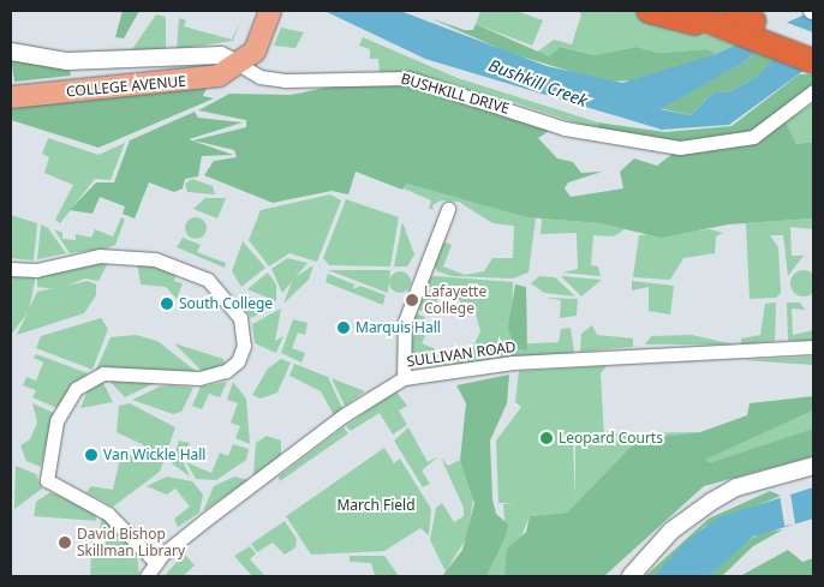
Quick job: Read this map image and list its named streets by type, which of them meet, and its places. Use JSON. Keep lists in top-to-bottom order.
{
  "streets": {
    "main road": ["COLLEGE AVENUE"],
    "street": ["BUSHKILL DRIVE", "SULLIVAN ROAD"]
  },
  "crossings": [
    ["COLLEGE AVENUE", "BUSHKILL DRIVE"]
  ],
  "water": ["Bushkill Creek"],
  "parks": ["March Field"],
  "places": [
    "Lafayette College",
    "South College",
    "Marquis Hall",
    "Leopard Courts",
    "Van Wickle Hall",
    "David Bishop Skillman Library"
  ]
}
